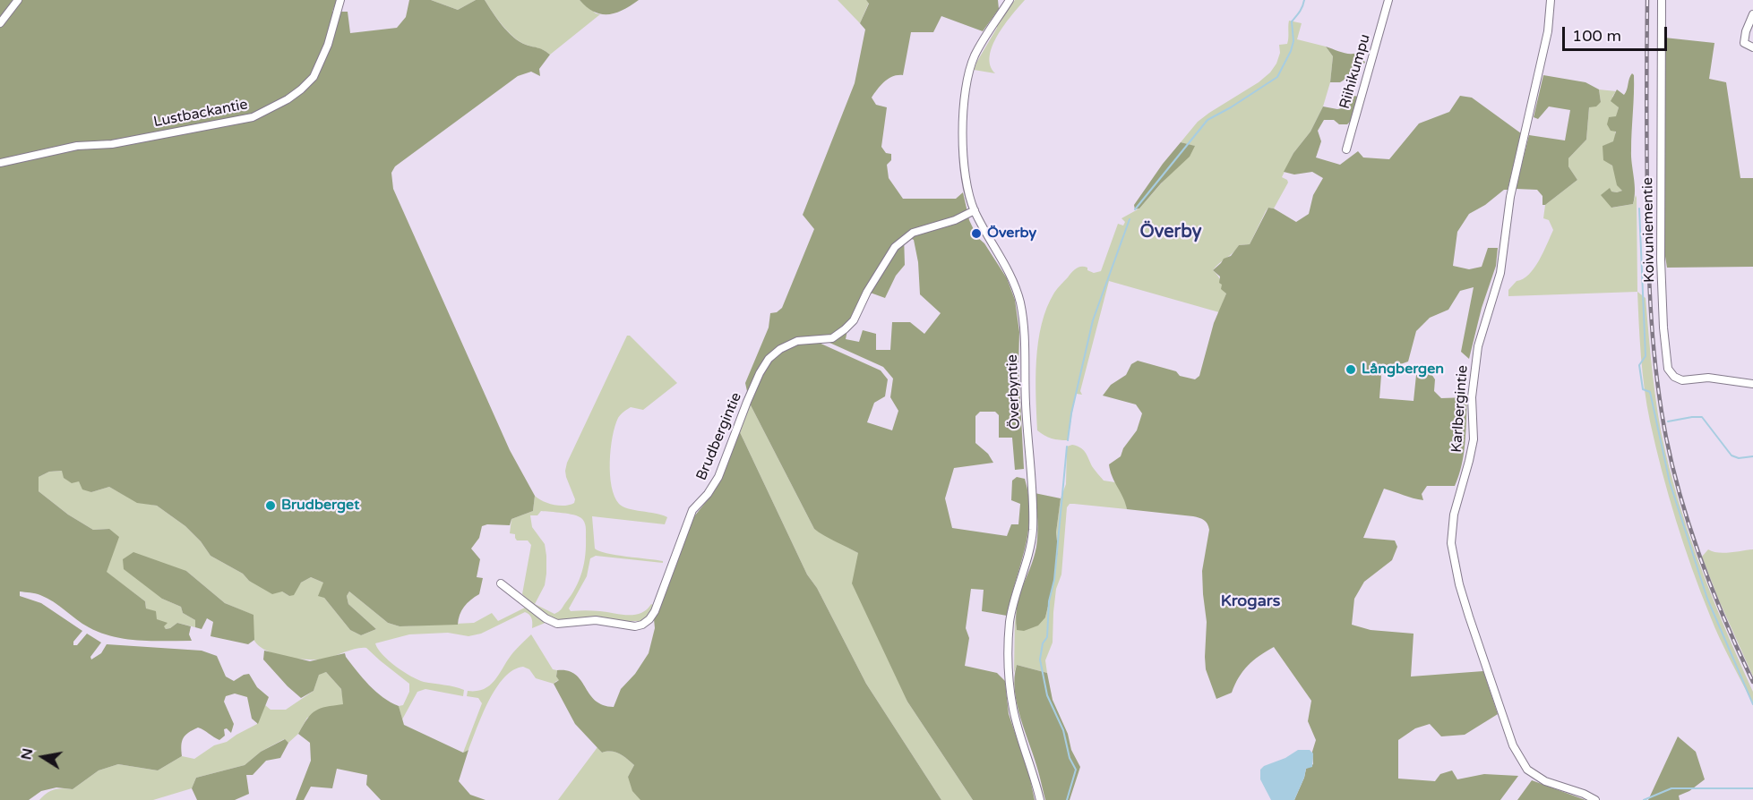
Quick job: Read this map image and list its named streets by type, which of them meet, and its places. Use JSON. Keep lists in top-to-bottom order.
{
  "streets": {
    "street": [
      "Riihikumpu",
      "Lustbackantie",
      "Koivuniementie",
      "Överbyntie",
      "Karlbergintie",
      "Brudbergintie"
    ]
  },
  "crossings": [
    ["Överbyntie", "Brudbergintie"]
  ],
  "districts": ["Överby", "Krogars"],
  "places": ["Överby", "Långbergen", "Brudberget"],
  "scale_bar": "100 m",
  "north": "left"
}
